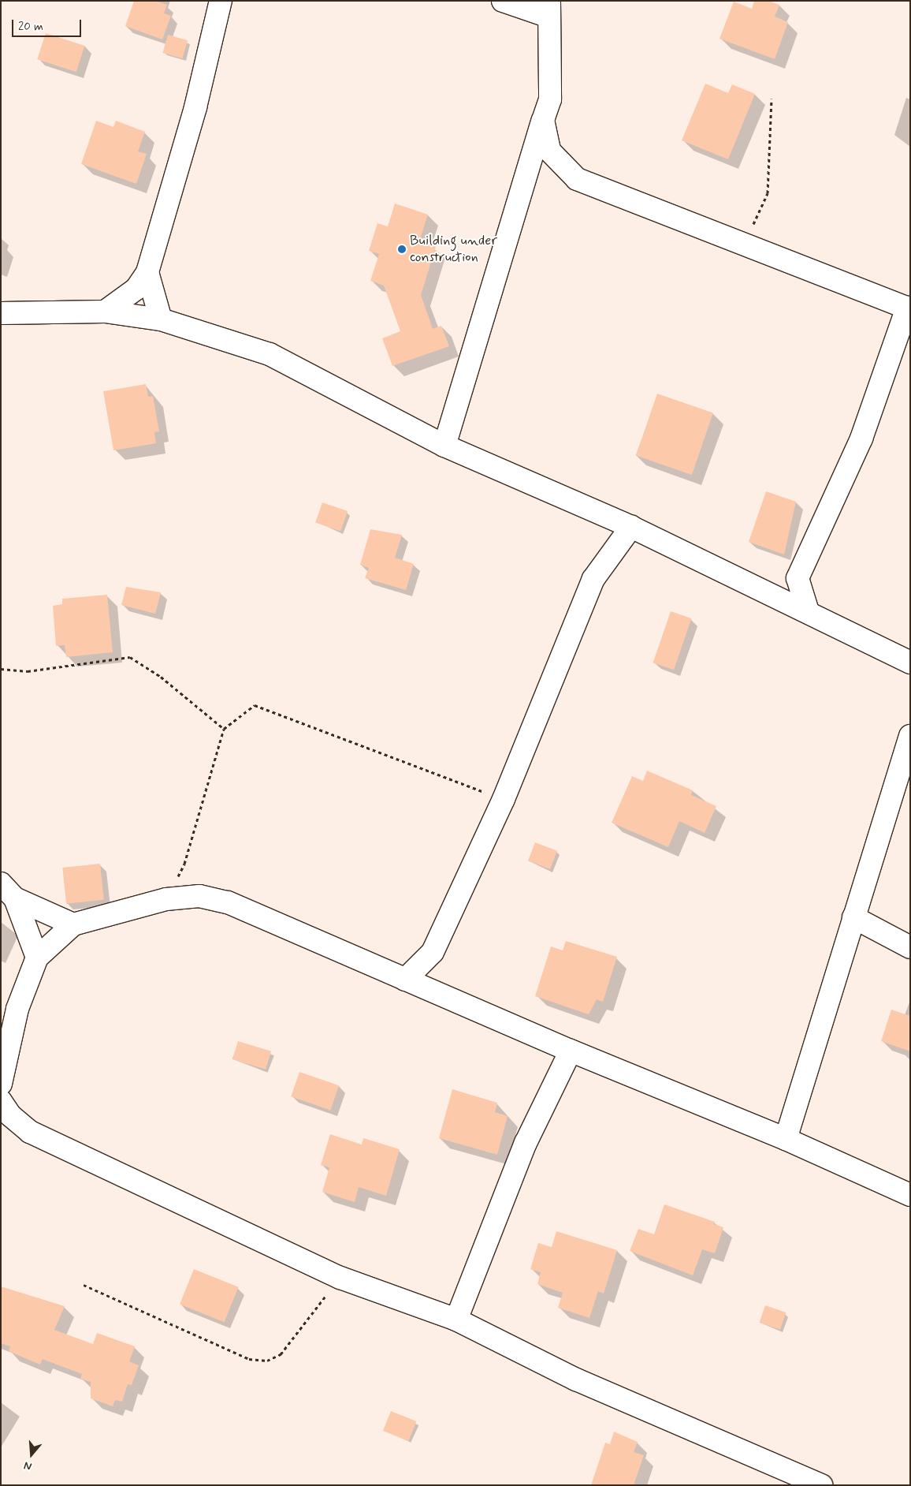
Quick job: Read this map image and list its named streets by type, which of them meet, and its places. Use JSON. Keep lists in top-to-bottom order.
{
  "places": ["Building under construction"],
  "scale_bar": "20 m",
  "north": "bottom"
}
